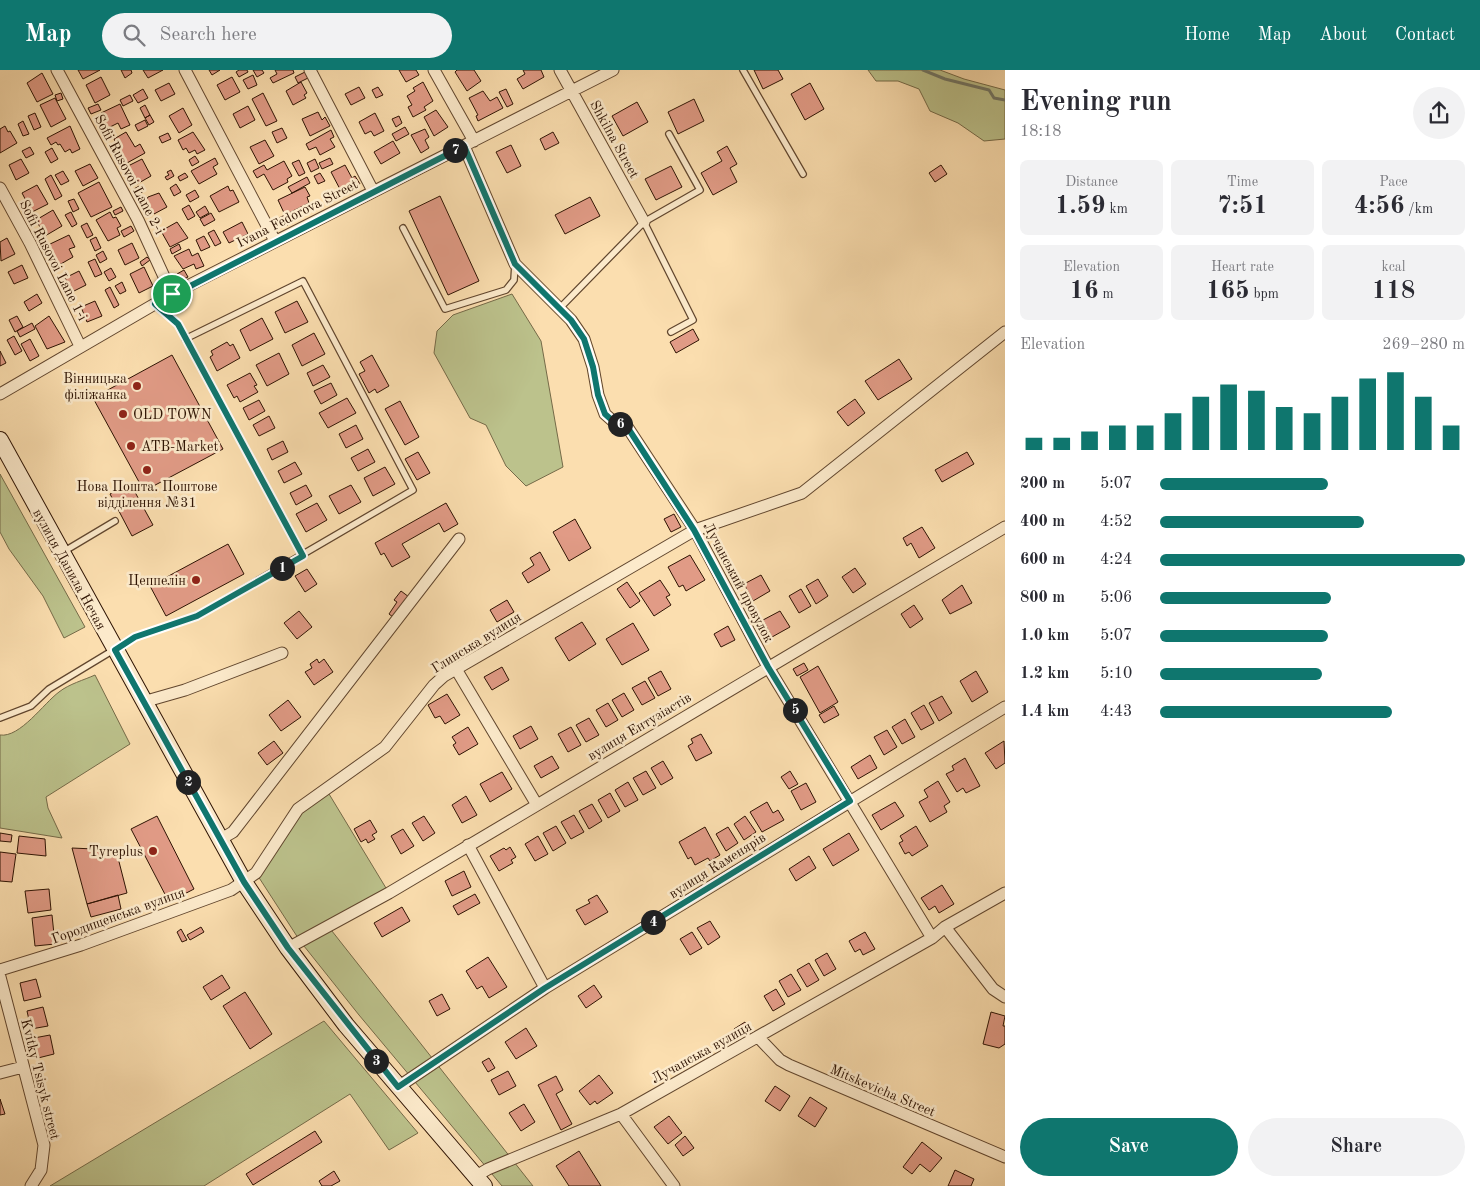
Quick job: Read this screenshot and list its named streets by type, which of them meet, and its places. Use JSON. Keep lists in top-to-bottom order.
{
  "streets": {
    "main road": ["вулиця Данила Нечая"],
    "street": [
      "Shkilna Street",
      "Sofii Rusovoi Lane 2-i",
      "Ivana Fedorova Street",
      "Sofii Rusovoi Lane 1-i",
      "Лучанський провулок",
      "Глинська вулиця",
      "вулиця Ентузіастів",
      "вулиця Каменярів",
      "Городищенська вулиця",
      "Лучанська вулиця",
      "Kvitky Tsisyk street",
      "Mitskevicha Street"
    ]
  },
  "crossings": [
    ["Shkilna Street", "Ivana Fedorova Street"],
    ["Sofii Rusovoi Lane 2-i", "Ivana Fedorova Street"],
    ["Ivana Fedorova Street", "Sofii Rusovoi Lane 1-i"],
    ["Ivana Fedorova Street", "Лучанський провулок"],
    ["вулиця Данила Нечая", "Глинська вулиця"],
    ["вулиця Данила Нечая", "вулиця Ентузіастів"],
    ["вулиця Данила Нечая", "вулиця Каменярів"],
    ["вулиця Данила Нечая", "Городищенська вулиця"],
    ["вулиця Данила Нечая", "Лучанська вулиця"],
    ["Лучанський провулок", "Глинська вулиця"],
    ["Лучанський провулок", "вулиця Ентузіастів"],
    ["Лучанський провулок", "вулиця Каменярів"],
    ["Лучанський провулок", "Лучанська вулиця"],
    ["Глинська вулиця", "Городищенська вулиця"],
    ["Лучанська вулиця", "Mitskevicha Street"]
  ],
  "places": [
    "Вінницька філіжанка",
    "OLD TOWN",
    "ATB-Market",
    "Нова Пошта. Поштове відділення №31",
    "Цеппелін",
    "Tyreplus"
  ],
  "page": {
    "header": "Map",
    "search": "Search here",
    "nav": [
      "Home",
      "Map",
      "About",
      "Contact"
    ],
    "heading": ["Evening run", "18:18"],
    "pins": [
      "7",
      "6",
      "1",
      "5",
      "2",
      "4",
      "3"
    ],
    "stats": [
      ["Distance", "1.59 km"],
      ["Time", "7:51"],
      ["Pace", "4:56 /km"],
      ["Elevation", "16 m"],
      ["Heart rate", "165 bpm"],
      ["kcal", "118"]
    ],
    "chart": ["Elevation", "269–280 m"],
    "list": [
      {
        "name": "200 m",
        "note": "5:07"
      },
      {
        "name": "400 m",
        "note": "4:52"
      },
      {
        "name": "600 m",
        "note": "4:24"
      },
      {
        "name": "800 m",
        "note": "5:06"
      },
      {
        "name": "1.0 km",
        "note": "5:07"
      },
      {
        "name": "1.2 km",
        "note": "5:10"
      },
      {
        "name": "1.4 km",
        "note": "4:43"
      }
    ],
    "buttons": ["Save", "Share"]
  }
}
